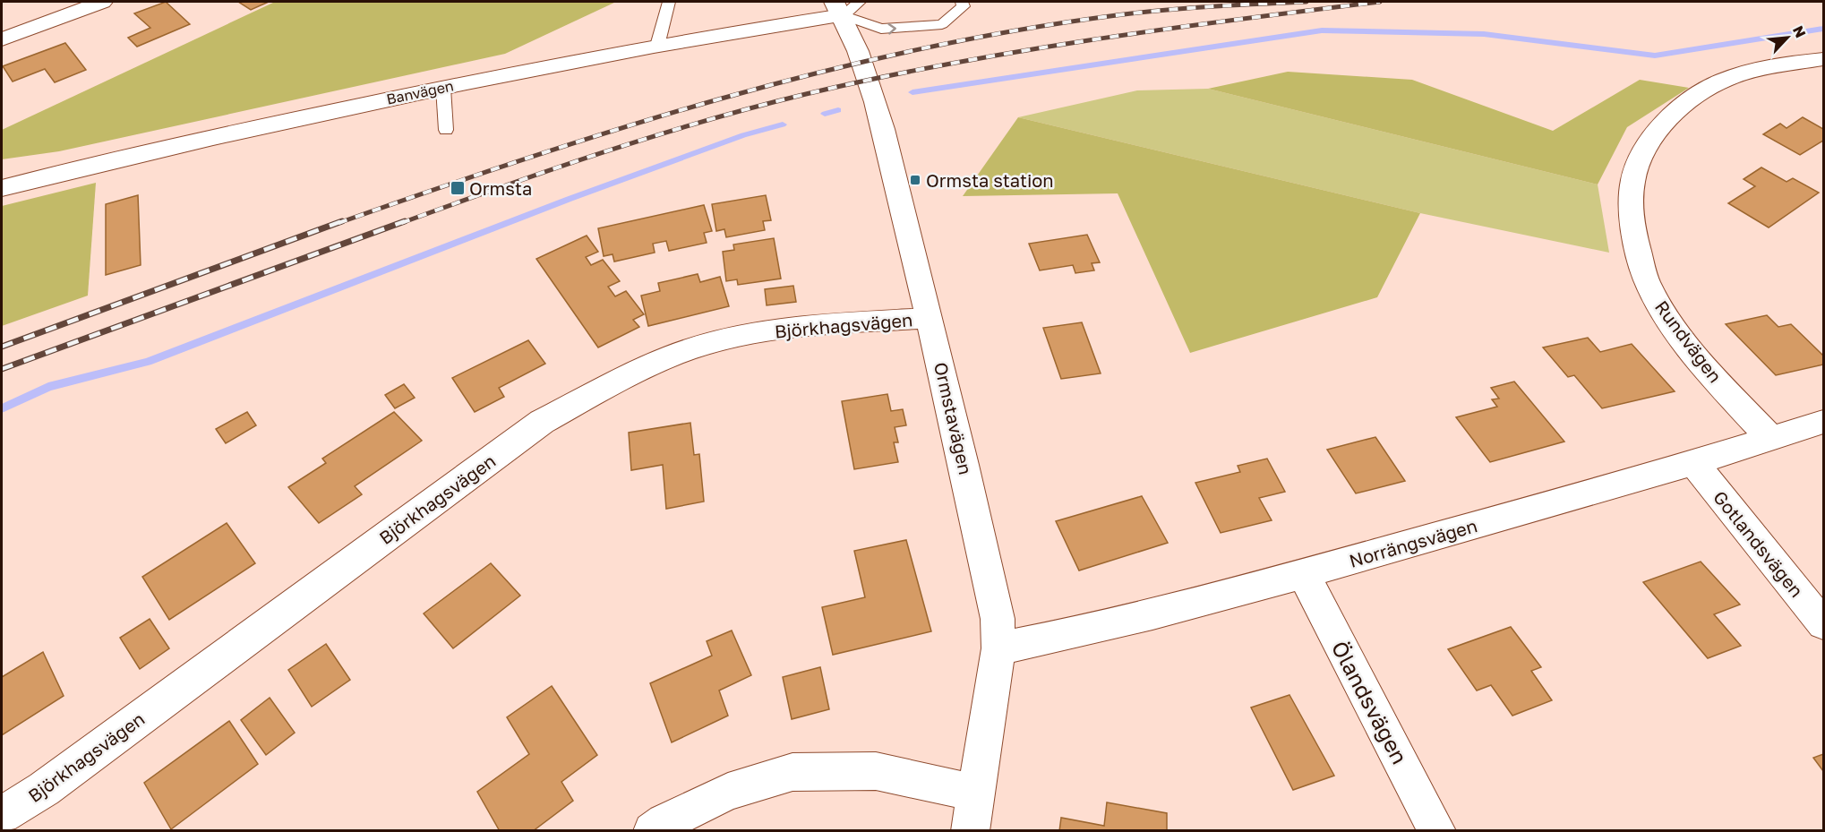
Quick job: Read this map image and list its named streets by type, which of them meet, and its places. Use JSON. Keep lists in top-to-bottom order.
{
  "streets": {
    "street": [
      "Banvägen",
      "Björkhagsvägen",
      "Rundvägen",
      "Ormstavägen",
      "Norrängsvägen",
      "Gotlandsvägen",
      "Ölandsvägen"
    ]
  },
  "crossings": [
    ["Banvägen", "Ormstavägen"],
    ["Björkhagsvägen", "Ormstavägen"],
    ["Rundvägen", "Norrängsvägen"],
    ["Ormstavägen", "Norrängsvägen"],
    ["Norrängsvägen", "Gotlandsvägen"],
    ["Norrängsvägen", "Ölandsvägen"]
  ],
  "places": {
    "transit": ["Ormsta station", "Ormsta"]
  },
  "north": "top right"
}
